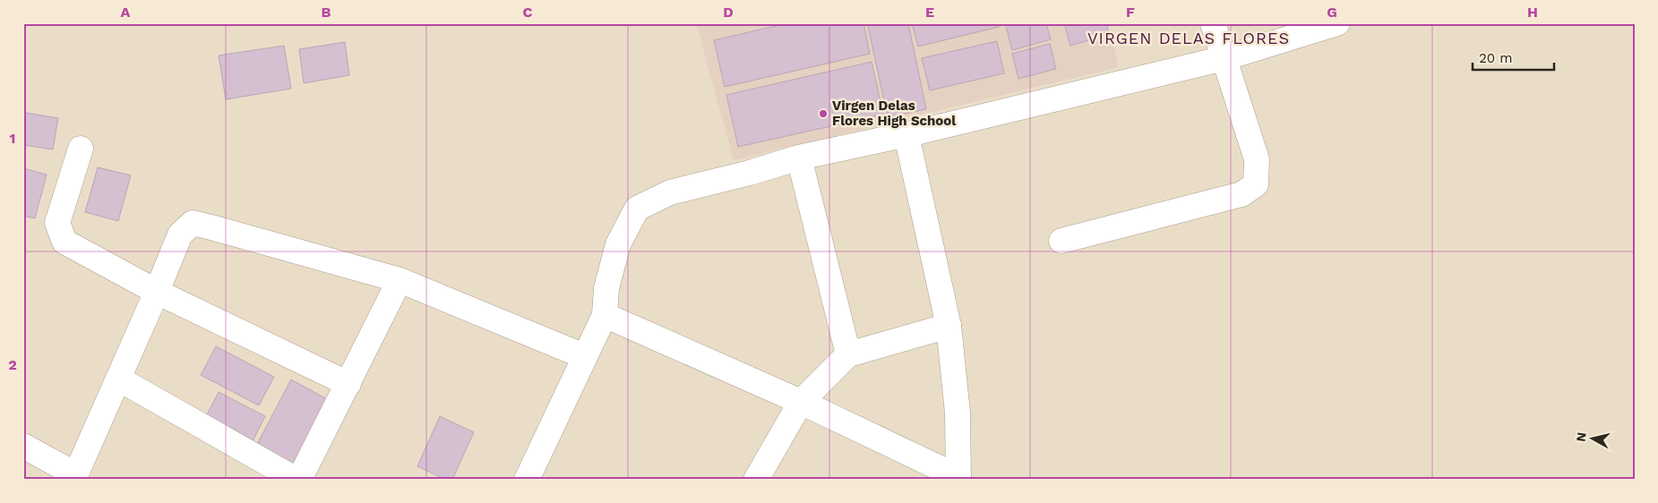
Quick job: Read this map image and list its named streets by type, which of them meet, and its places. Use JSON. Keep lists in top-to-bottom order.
{
  "districts": ["VIRGEN DELAS FLORES"],
  "places": ["Virgen Delas Flores High School"],
  "scale_bar": "20 m",
  "north": "left",
  "grid": {
    "columns": [
      "A",
      "B",
      "C",
      "D",
      "E",
      "F",
      "G",
      "H"
    ],
    "rows": ["1", "2"]
  }
}
